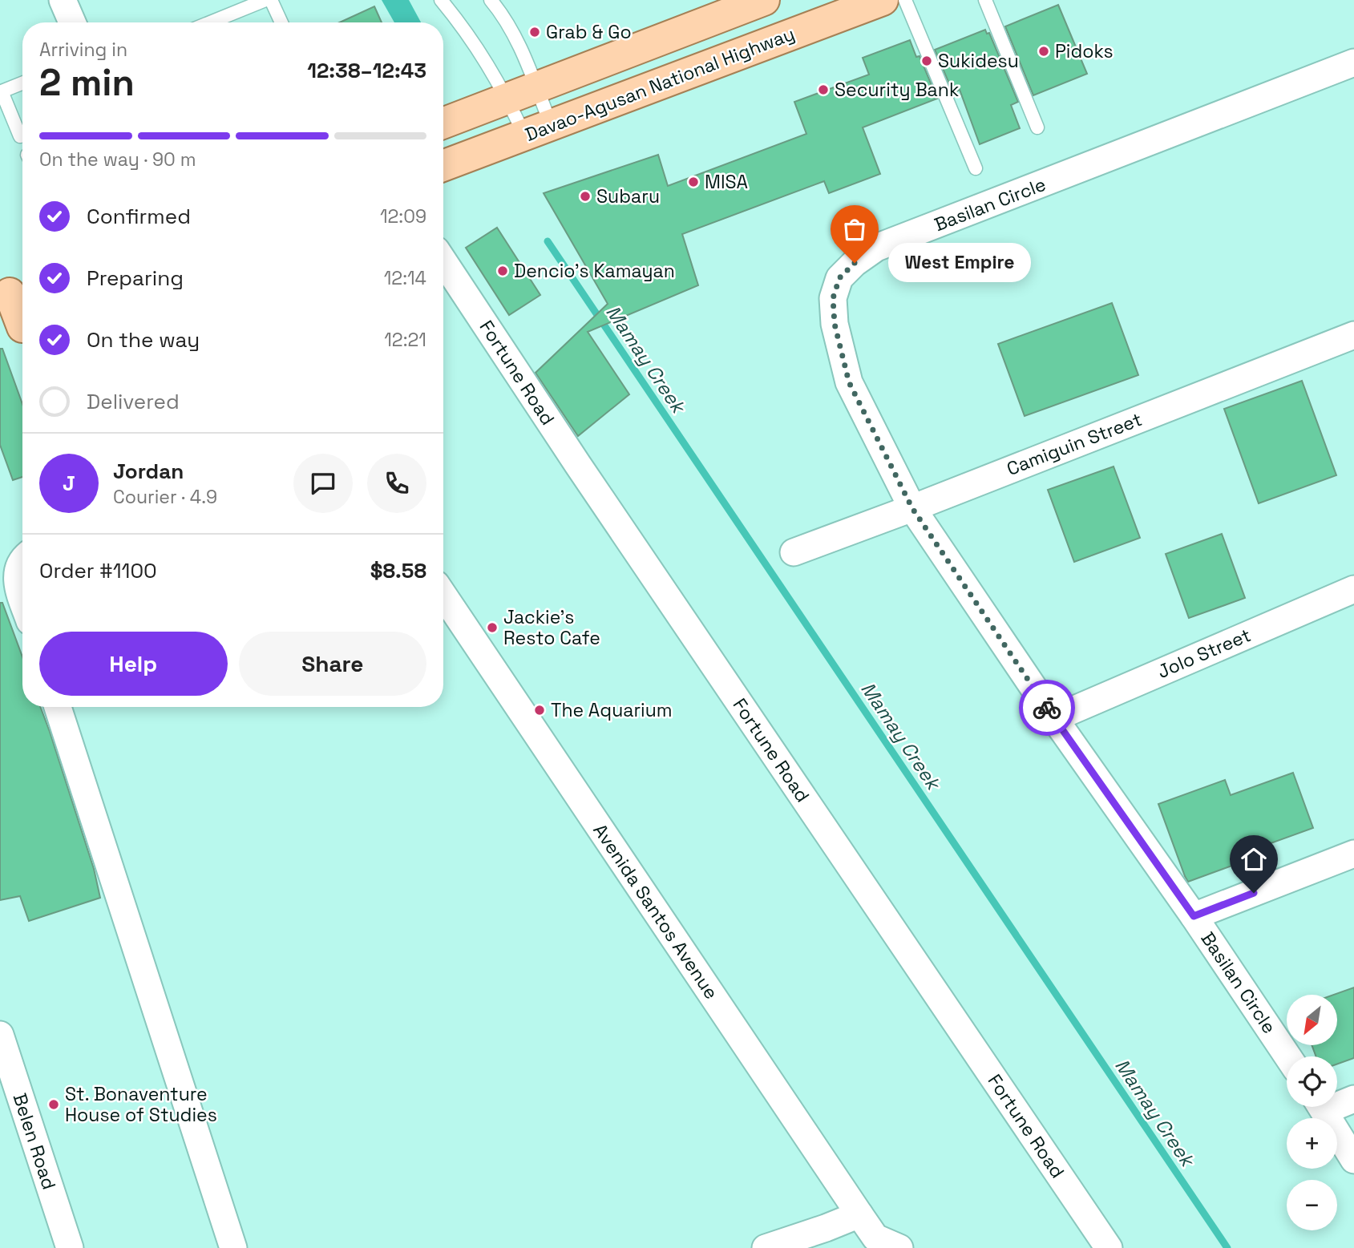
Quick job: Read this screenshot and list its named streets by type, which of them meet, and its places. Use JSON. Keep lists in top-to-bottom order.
{
  "streets": {
    "main road": ["Davao-Agusan National Highway"],
    "street": [
      "Basilan Circle",
      "Fortune Road",
      "Camiguin Street",
      "Jolo Street",
      "Avenida Santos Avenue",
      "Belen Road"
    ]
  },
  "crossings": [
    ["Basilan Circle", "Camiguin Street"],
    ["Basilan Circle", "Jolo Street"]
  ],
  "water": ["Mamay Creek"],
  "places": [
    "Grab & Go",
    "Pidoks",
    "Sukidesu",
    "Security Bank",
    "MISA",
    "Subaru",
    "West Empire",
    "Dencio's Kamayan",
    "Jackie's Resto Cafe",
    "The Aquarium",
    "St. Bonaventure House of Studies"
  ],
  "north": "bottom left",
  "page": {
    "heading": ["2 min", "Arriving in", "12:38–12:43"],
    "panel": [
      "Jordan",
      "Courier · 4.9",
      "Order #1100",
      "$8.58"
    ],
    "bar": "On the way · 90 m",
    "list": [
      ["Confirmed", "12:09"],
      ["Preparing", "12:14"],
      ["On the way", "12:21"],
      "Delivered"
    ],
    "bubble": "West Empire",
    "round": "J",
    "buttons": ["Help", "Share"],
    "map_buttons": ["+", "−"]
  }
}
